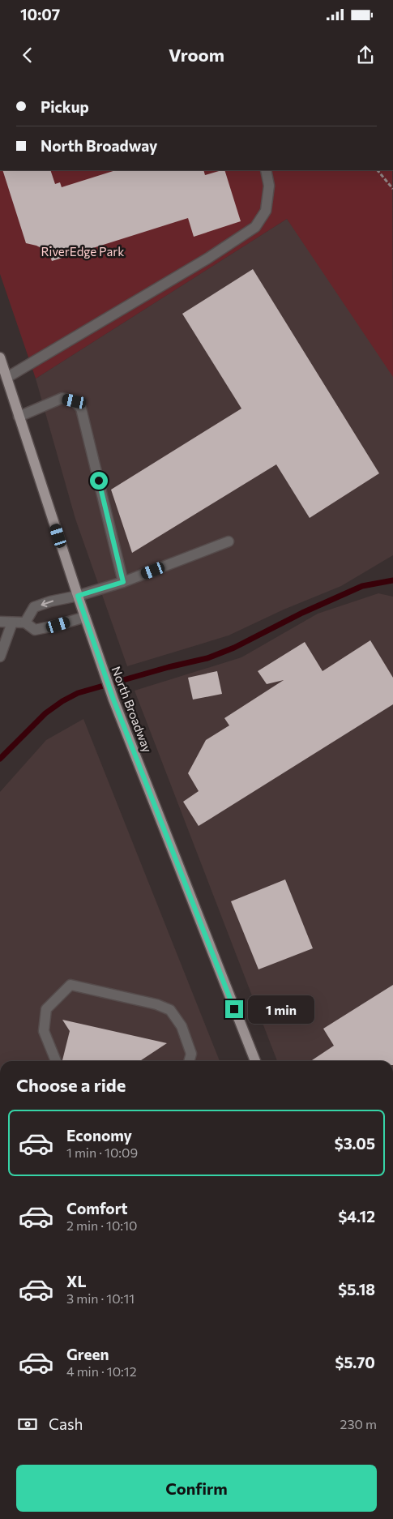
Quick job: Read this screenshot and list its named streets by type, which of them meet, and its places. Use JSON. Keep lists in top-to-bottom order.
{
  "streets": {
    "main road": ["North Broadway"]
  },
  "parks": ["RiverEdge Park"],
  "page": {
    "status": "10:07",
    "header": "Vroom",
    "banner": ["Pickup", "North Broadway"],
    "bubble": "1 min",
    "heading": "Choose a ride",
    "list": [
      {
        "name": "Economy",
        "note": "1 min · 10:09",
        "value": "$3.05"
      },
      {
        "name": "Comfort",
        "note": "2 min · 10:10",
        "value": "$4.12"
      },
      {
        "name": "XL",
        "note": "3 min · 10:11",
        "value": "$5.18"
      },
      {
        "name": "Green",
        "note": "4 min · 10:12",
        "value": "$5.70"
      }
    ],
    "pay": ["Cash", "230 m"],
    "buttons": "Confirm"
  }
}
